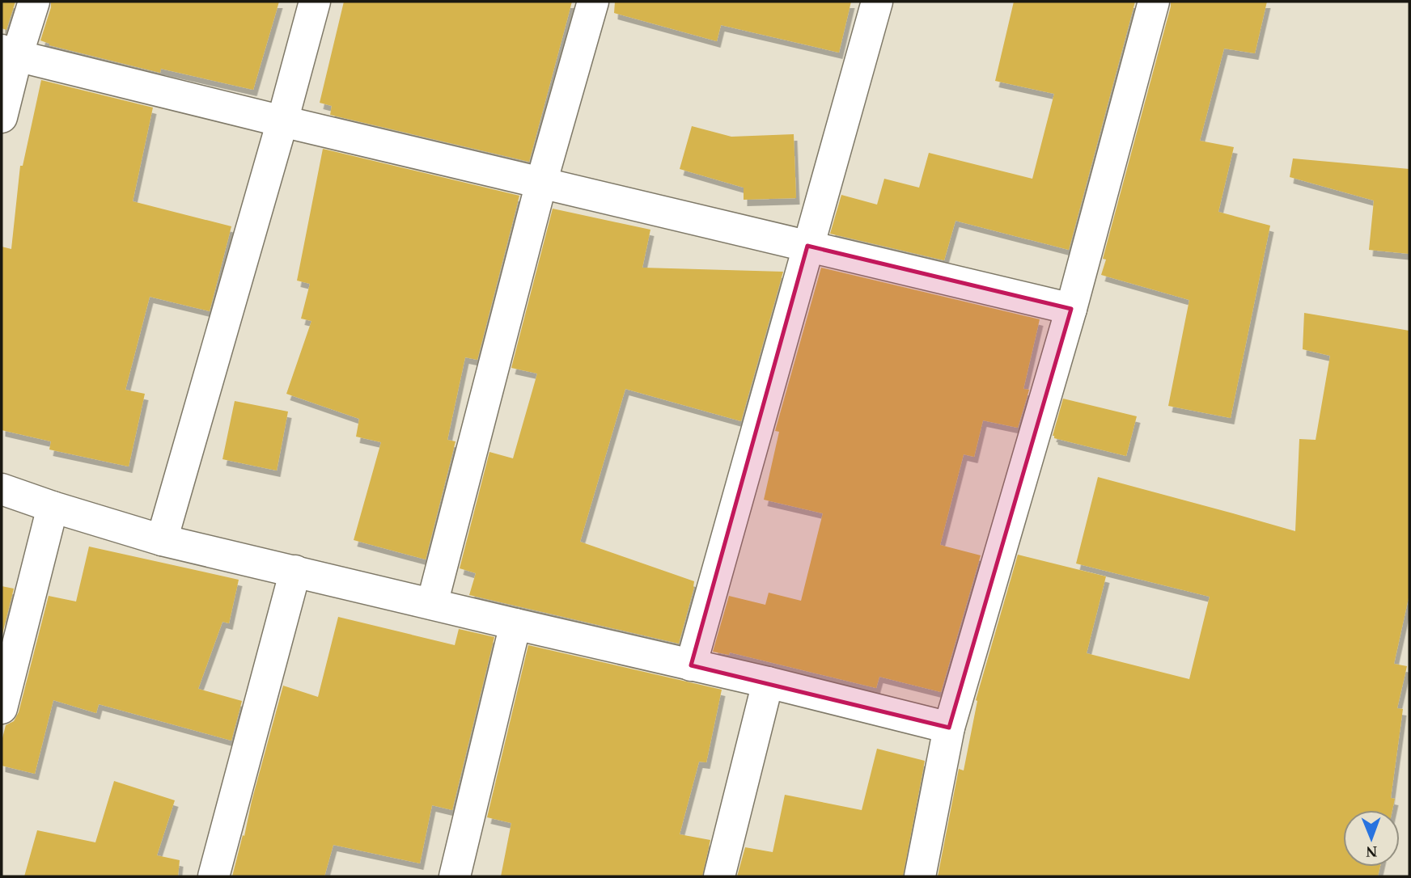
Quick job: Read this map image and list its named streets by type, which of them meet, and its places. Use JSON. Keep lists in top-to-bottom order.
{
  "north": "bottom"
}
